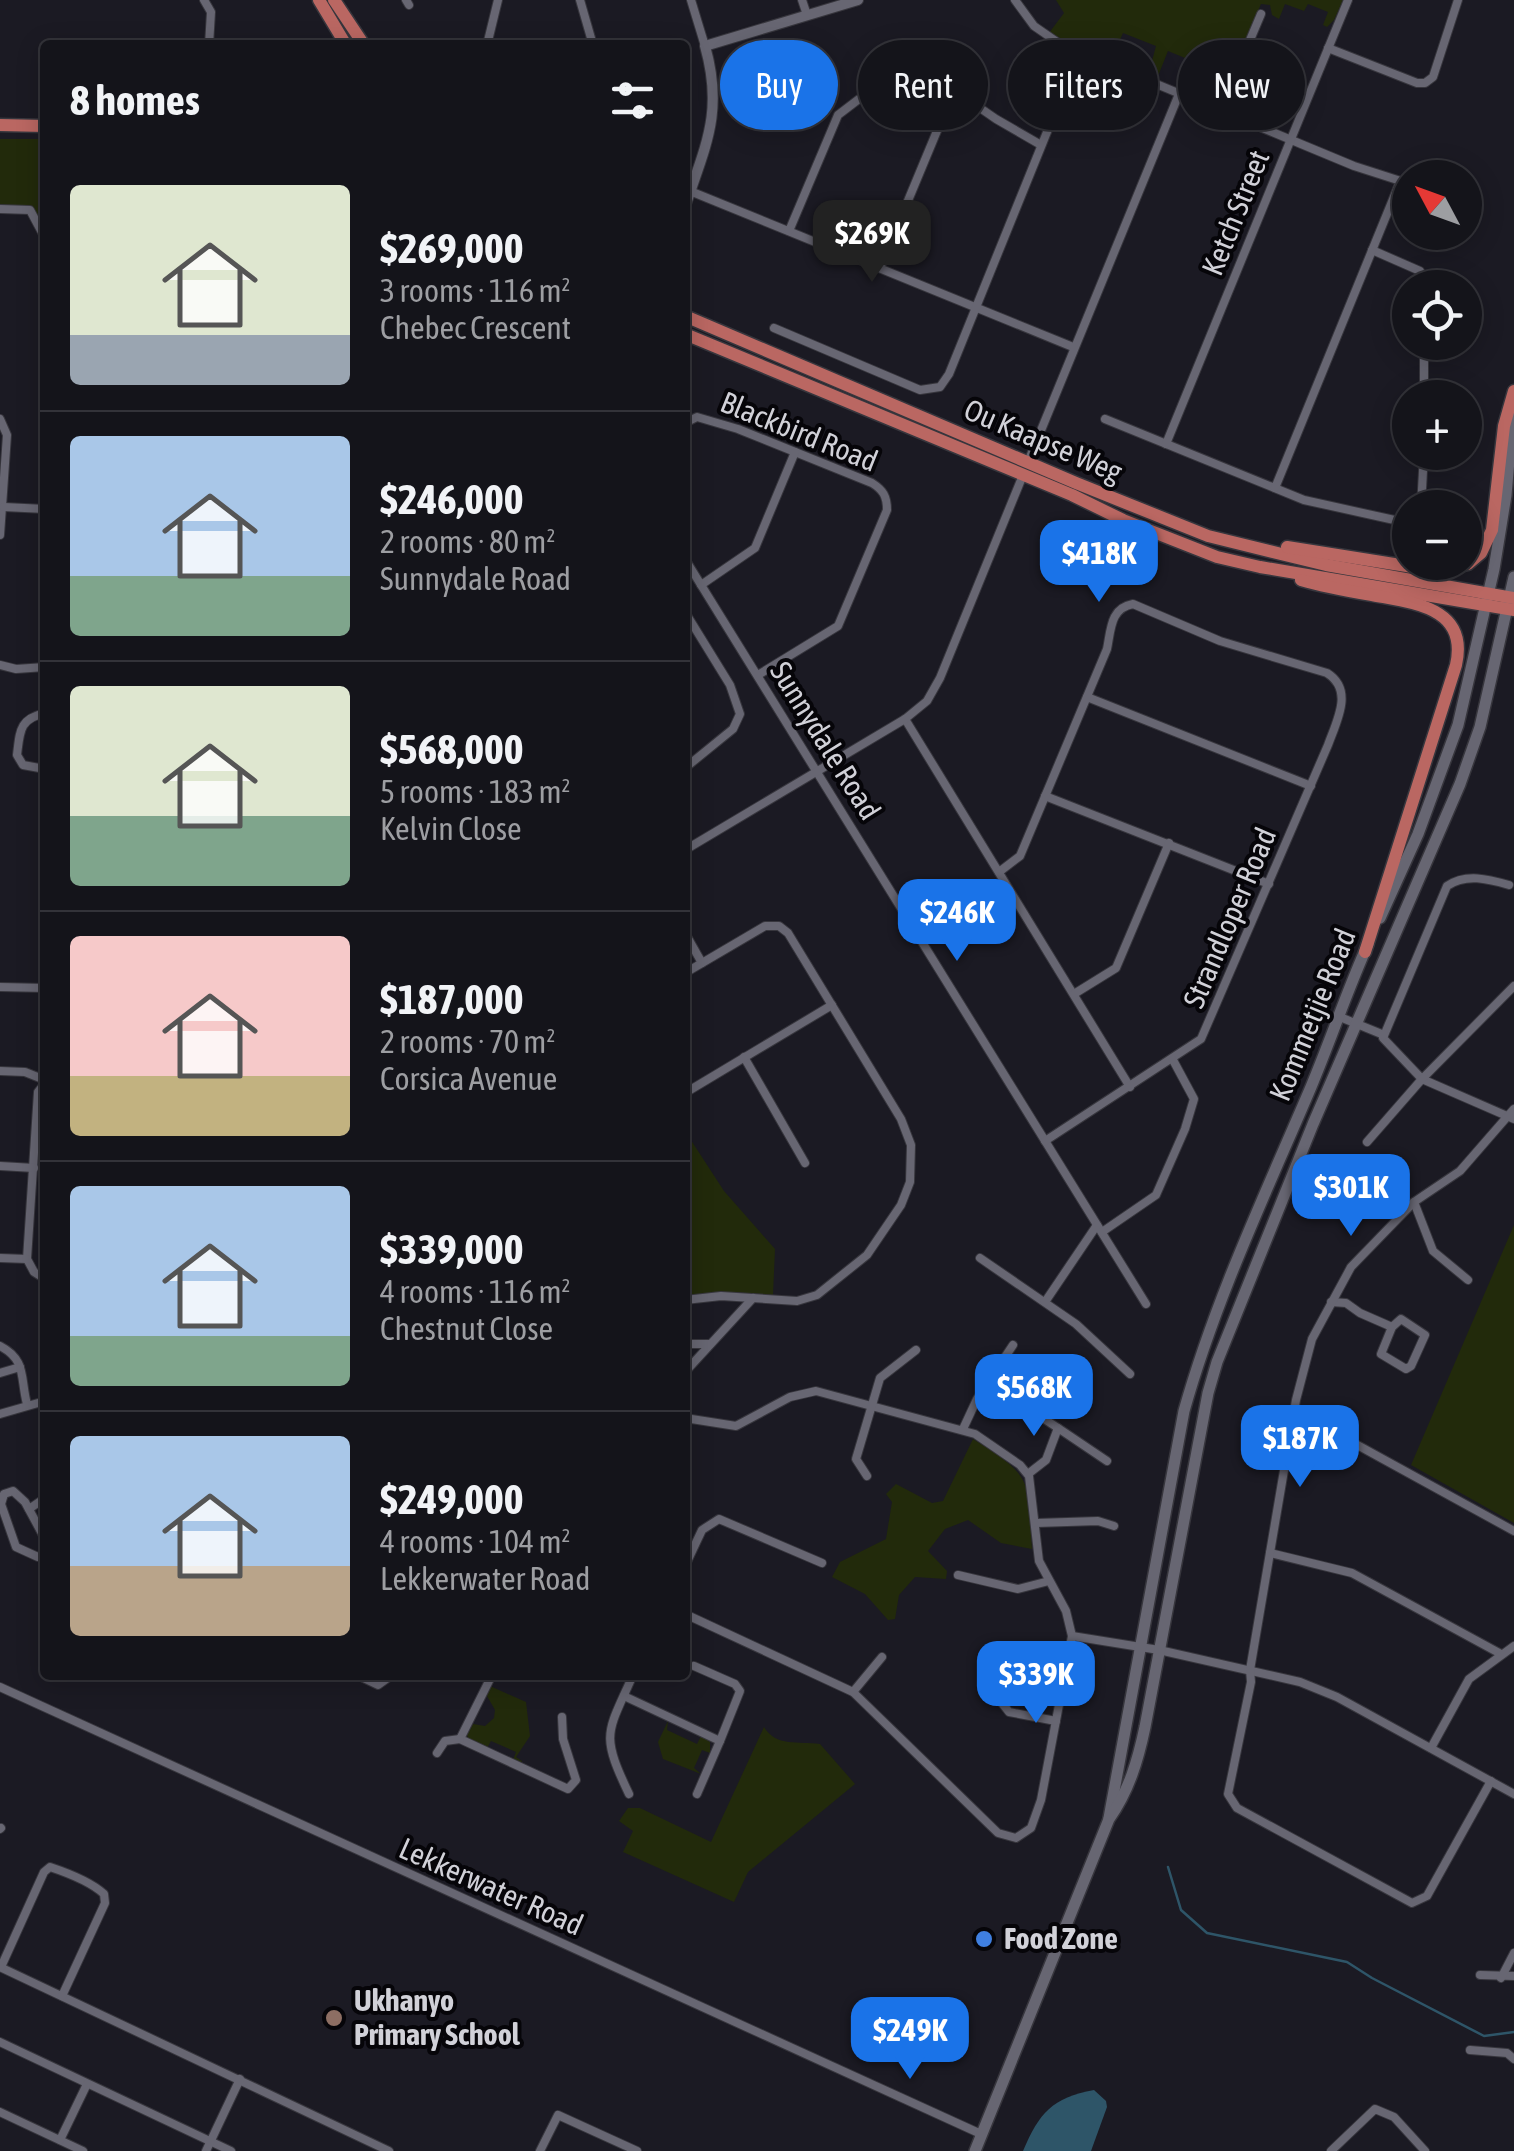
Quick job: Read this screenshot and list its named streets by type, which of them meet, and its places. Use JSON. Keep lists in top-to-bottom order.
{
  "streets": {
    "main road": ["Ou Kaapse Weg", "Kommetjie Road"],
    "street": [
      "Ketch Street",
      "Blackbird Road",
      "Sunnydale Road",
      "Strandloper Road",
      "Lekkerwater Road"
    ]
  },
  "crossings": [
    ["Blackbird Road", "Sunnydale Road"],
    ["Ou Kaapse Weg", "Kommetjie Road"],
    ["Sunnydale Road", "Strandloper Road"],
    ["Kommetjie Road", "Lekkerwater Road"]
  ],
  "places": ["Food Zone", "Ukhanyo Primary School"],
  "north": "top left",
  "page": {
    "chip": [
      "Buy",
      "Rent",
      "Filters",
      "New"
    ],
    "heading": "8 homes",
    "map_buttons": ["+", "−"],
    "list": [
      {
        "name": "$269,000",
        "note": "3 rooms · 116 m² · Chebec Crescent"
      },
      {
        "name": "$246,000",
        "note": "2 rooms · 80 m² · Sunnydale Road"
      },
      {
        "name": "$568,000",
        "note": "5 rooms · 183 m² · Kelvin Close"
      },
      {
        "name": "$187,000",
        "note": "2 rooms · 70 m² · Corsica Avenue"
      },
      {
        "name": "$339,000",
        "note": "4 rooms · 116 m² · Chestnut Close"
      },
      {
        "name": "$249,000",
        "note": "4 rooms · 104 m² · Lekkerwater Road"
      }
    ],
    "price": [
      "$269K",
      "$418K",
      "$246K",
      "$301K",
      "$568K",
      "$187K",
      "$339K",
      "$249K"
    ]
  }
}
